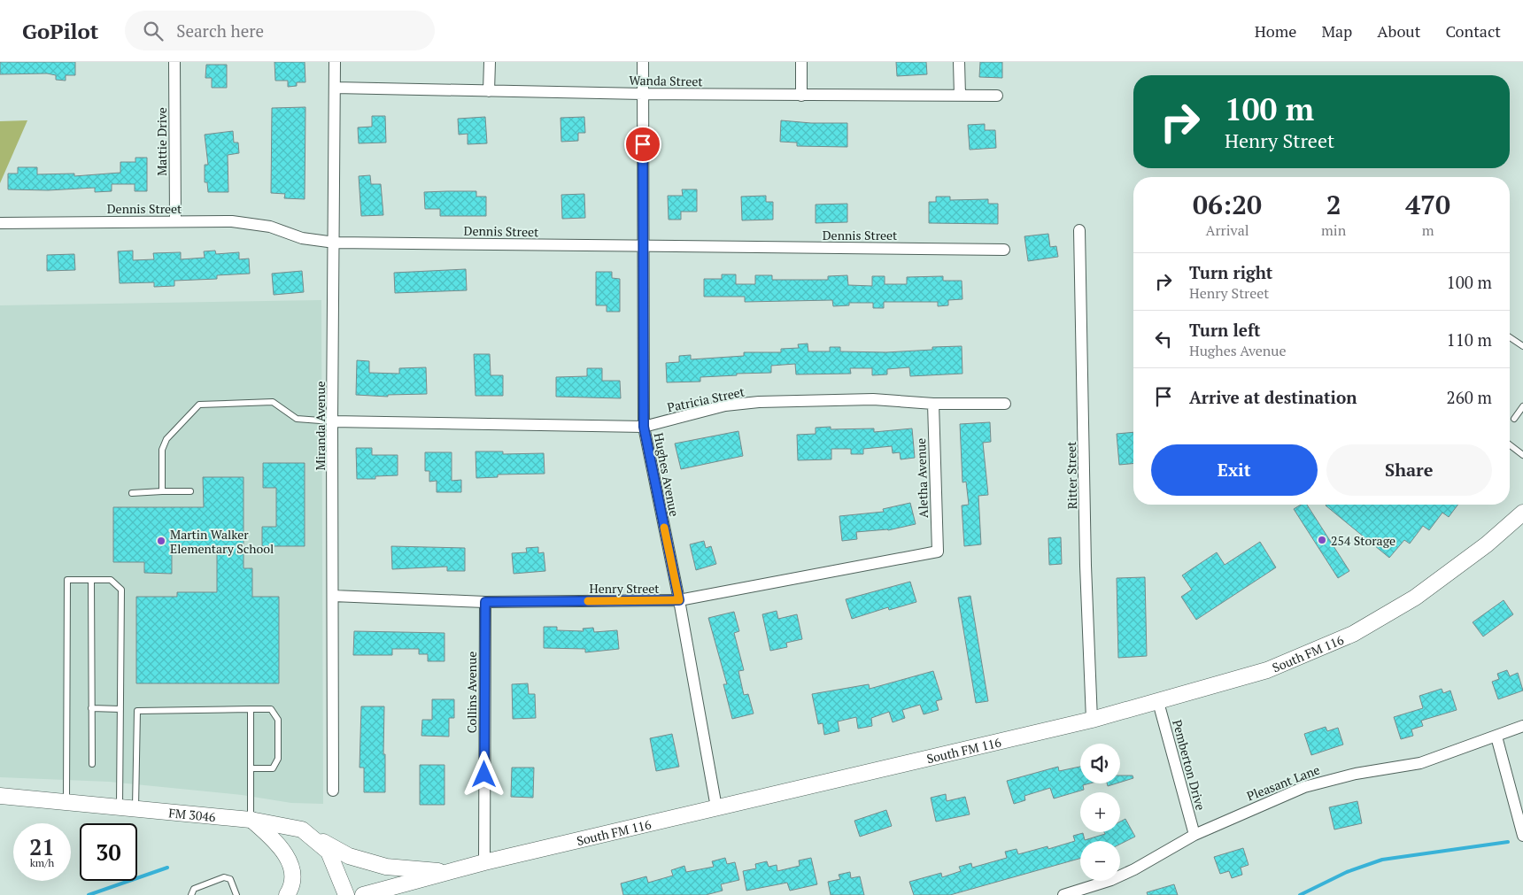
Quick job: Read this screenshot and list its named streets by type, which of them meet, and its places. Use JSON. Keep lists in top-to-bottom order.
{
  "streets": {
    "main road": ["South FM 116", "FM 3046"],
    "street": [
      "Wanda Street",
      "Mattie Drive",
      "Dennis Street",
      "Patricia Street",
      "Miranda Avenue",
      "Hughes Avenue",
      "Ritter Street",
      "Aletha Avenue",
      "Henry Street",
      "Collins Avenue",
      "Pemberton Drive",
      "Pleasant Lane"
    ]
  },
  "crossings": [
    ["Wanda Street", "Miranda Avenue"],
    ["Wanda Street", "Hughes Avenue"],
    ["Mattie Drive", "Dennis Street"],
    ["Dennis Street", "Miranda Avenue"],
    ["Dennis Street", "Hughes Avenue"],
    ["Patricia Street", "Miranda Avenue"],
    ["Patricia Street", "Hughes Avenue"],
    ["Patricia Street", "Aletha Avenue"],
    ["Miranda Avenue", "Henry Street"],
    ["Hughes Avenue", "Henry Street"],
    ["Hughes Avenue", "South FM 116"],
    ["Ritter Street", "South FM 116"],
    ["Aletha Avenue", "Henry Street"],
    ["Henry Street", "Collins Avenue"],
    ["South FM 116", "Collins Avenue"],
    ["South FM 116", "Pemberton Drive"],
    ["Pemberton Drive", "Pleasant Lane"]
  ],
  "places": ["254 Storage", "Martin Walker Elementary School"],
  "page": {
    "header": "GoPilot",
    "search": "Search here",
    "nav": [
      "Home",
      "Map",
      "About",
      "Contact"
    ],
    "turn": ["100 m", "Henry Street"],
    "eta": [
      "06:20",
      "Arrival",
      "2",
      "min",
      "470",
      "m"
    ],
    "list": [
      {
        "name": "Turn right",
        "note": "Henry Street",
        "value": "100 m"
      },
      {
        "name": "Turn left",
        "note": "Hughes Avenue",
        "value": "110 m"
      },
      {
        "name": "Arrive at destination",
        "value": "260 m"
      }
    ],
    "buttons": ["Exit", "Share"],
    "map_buttons": ["+", "−"],
    "speed": "21 km/h",
    "limit": "30"
  }
}
